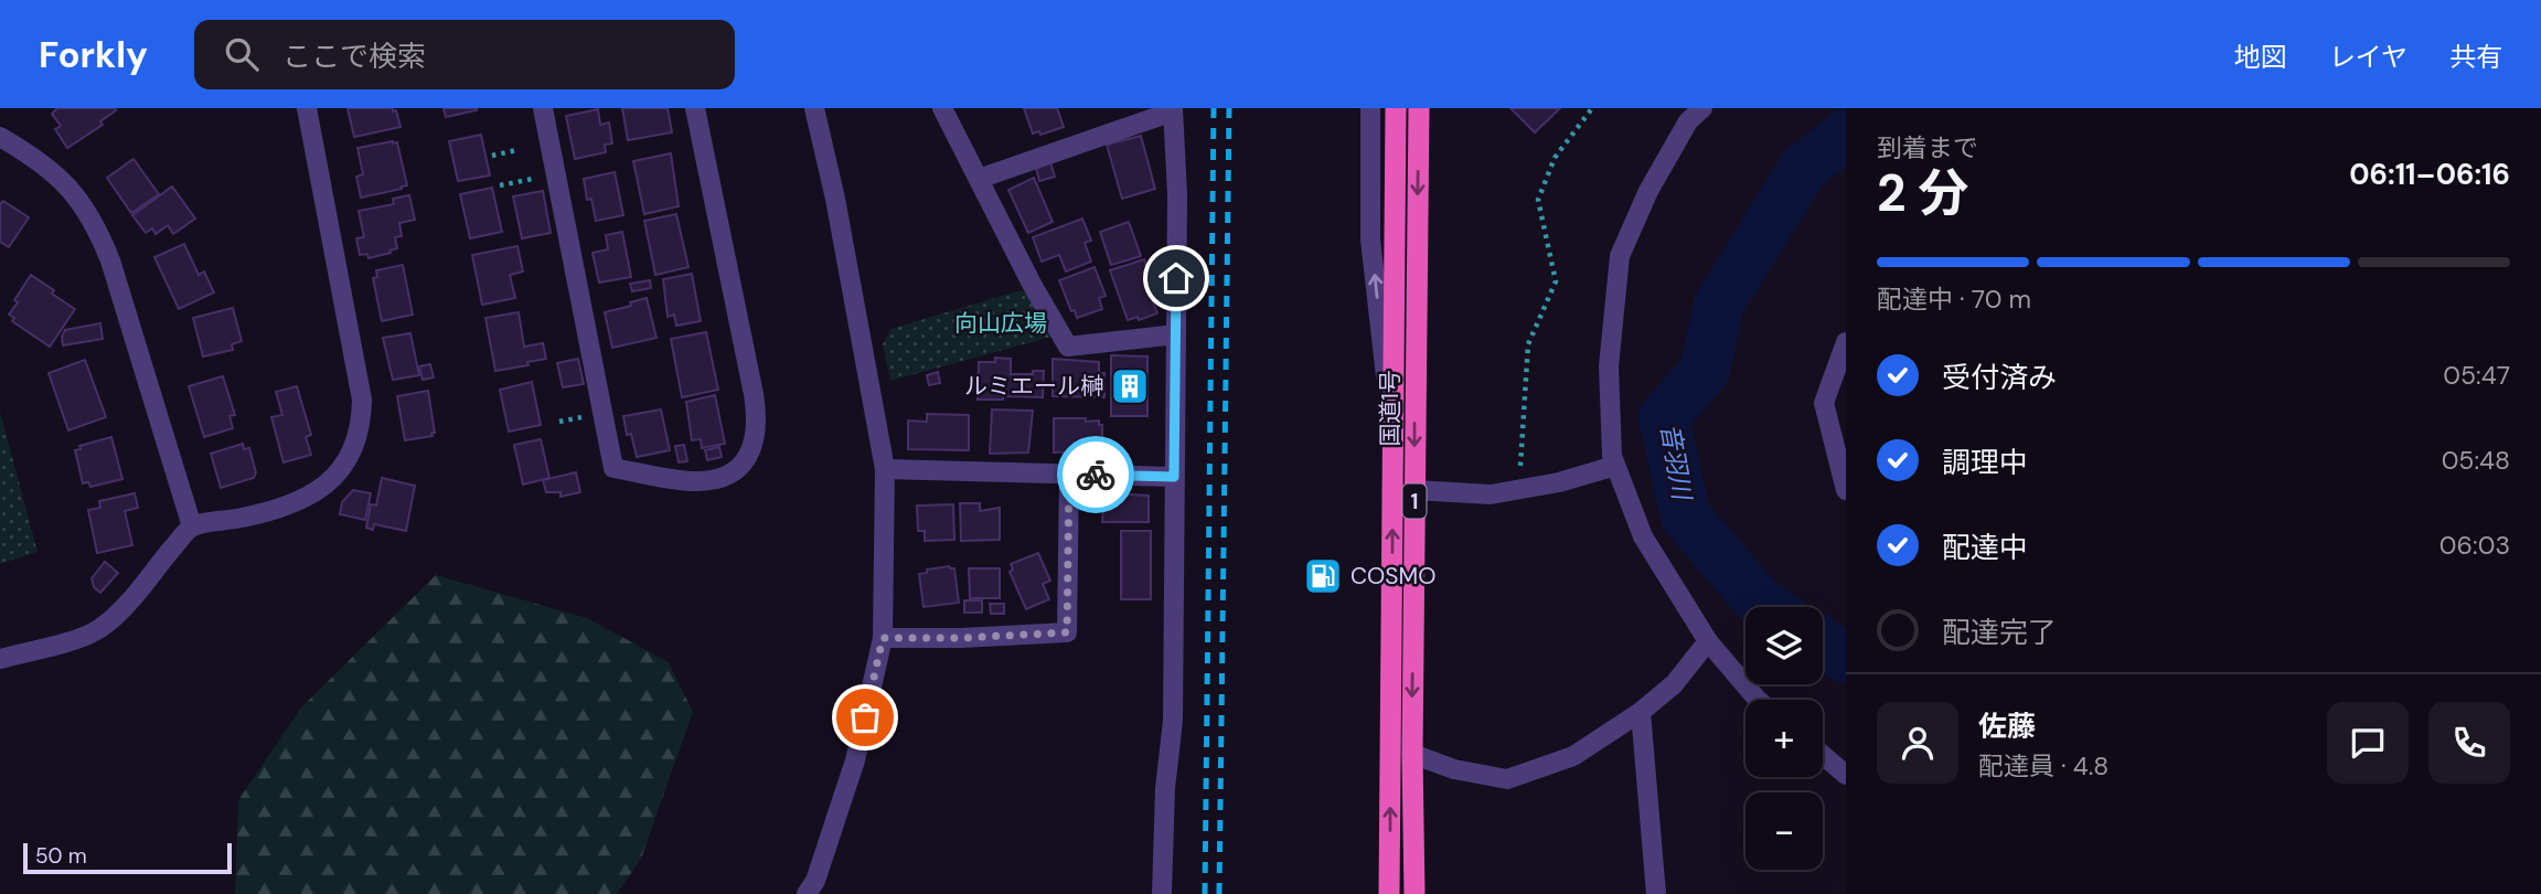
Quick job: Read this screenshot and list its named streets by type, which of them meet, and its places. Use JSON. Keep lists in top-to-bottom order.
{
  "streets": {
    "highway": ["国道1号", "1"]
  },
  "water": ["音羽川"],
  "parks": ["向山広場"],
  "places": {
    "building": ["ルミエール榊"],
    "fuel station": ["COSMO"]
  },
  "scale_bar": "50 m",
  "page": {
    "header": "Forkly",
    "search": "ここで検索",
    "nav": ["地図", "レイヤ", "共有"],
    "heading": ["2 分", "到着まで", "06:11–06:16"],
    "panel": ["佐藤", "配達員 · 4.8"],
    "bar": "配達中 · 70 m",
    "list": [
      ["受付済み", "05:47"],
      ["調理中", "05:48"],
      ["配達中", "06:03"],
      "配達完了"
    ],
    "map_buttons": ["+", "−"],
    "scale": "50 m"
  }
}
